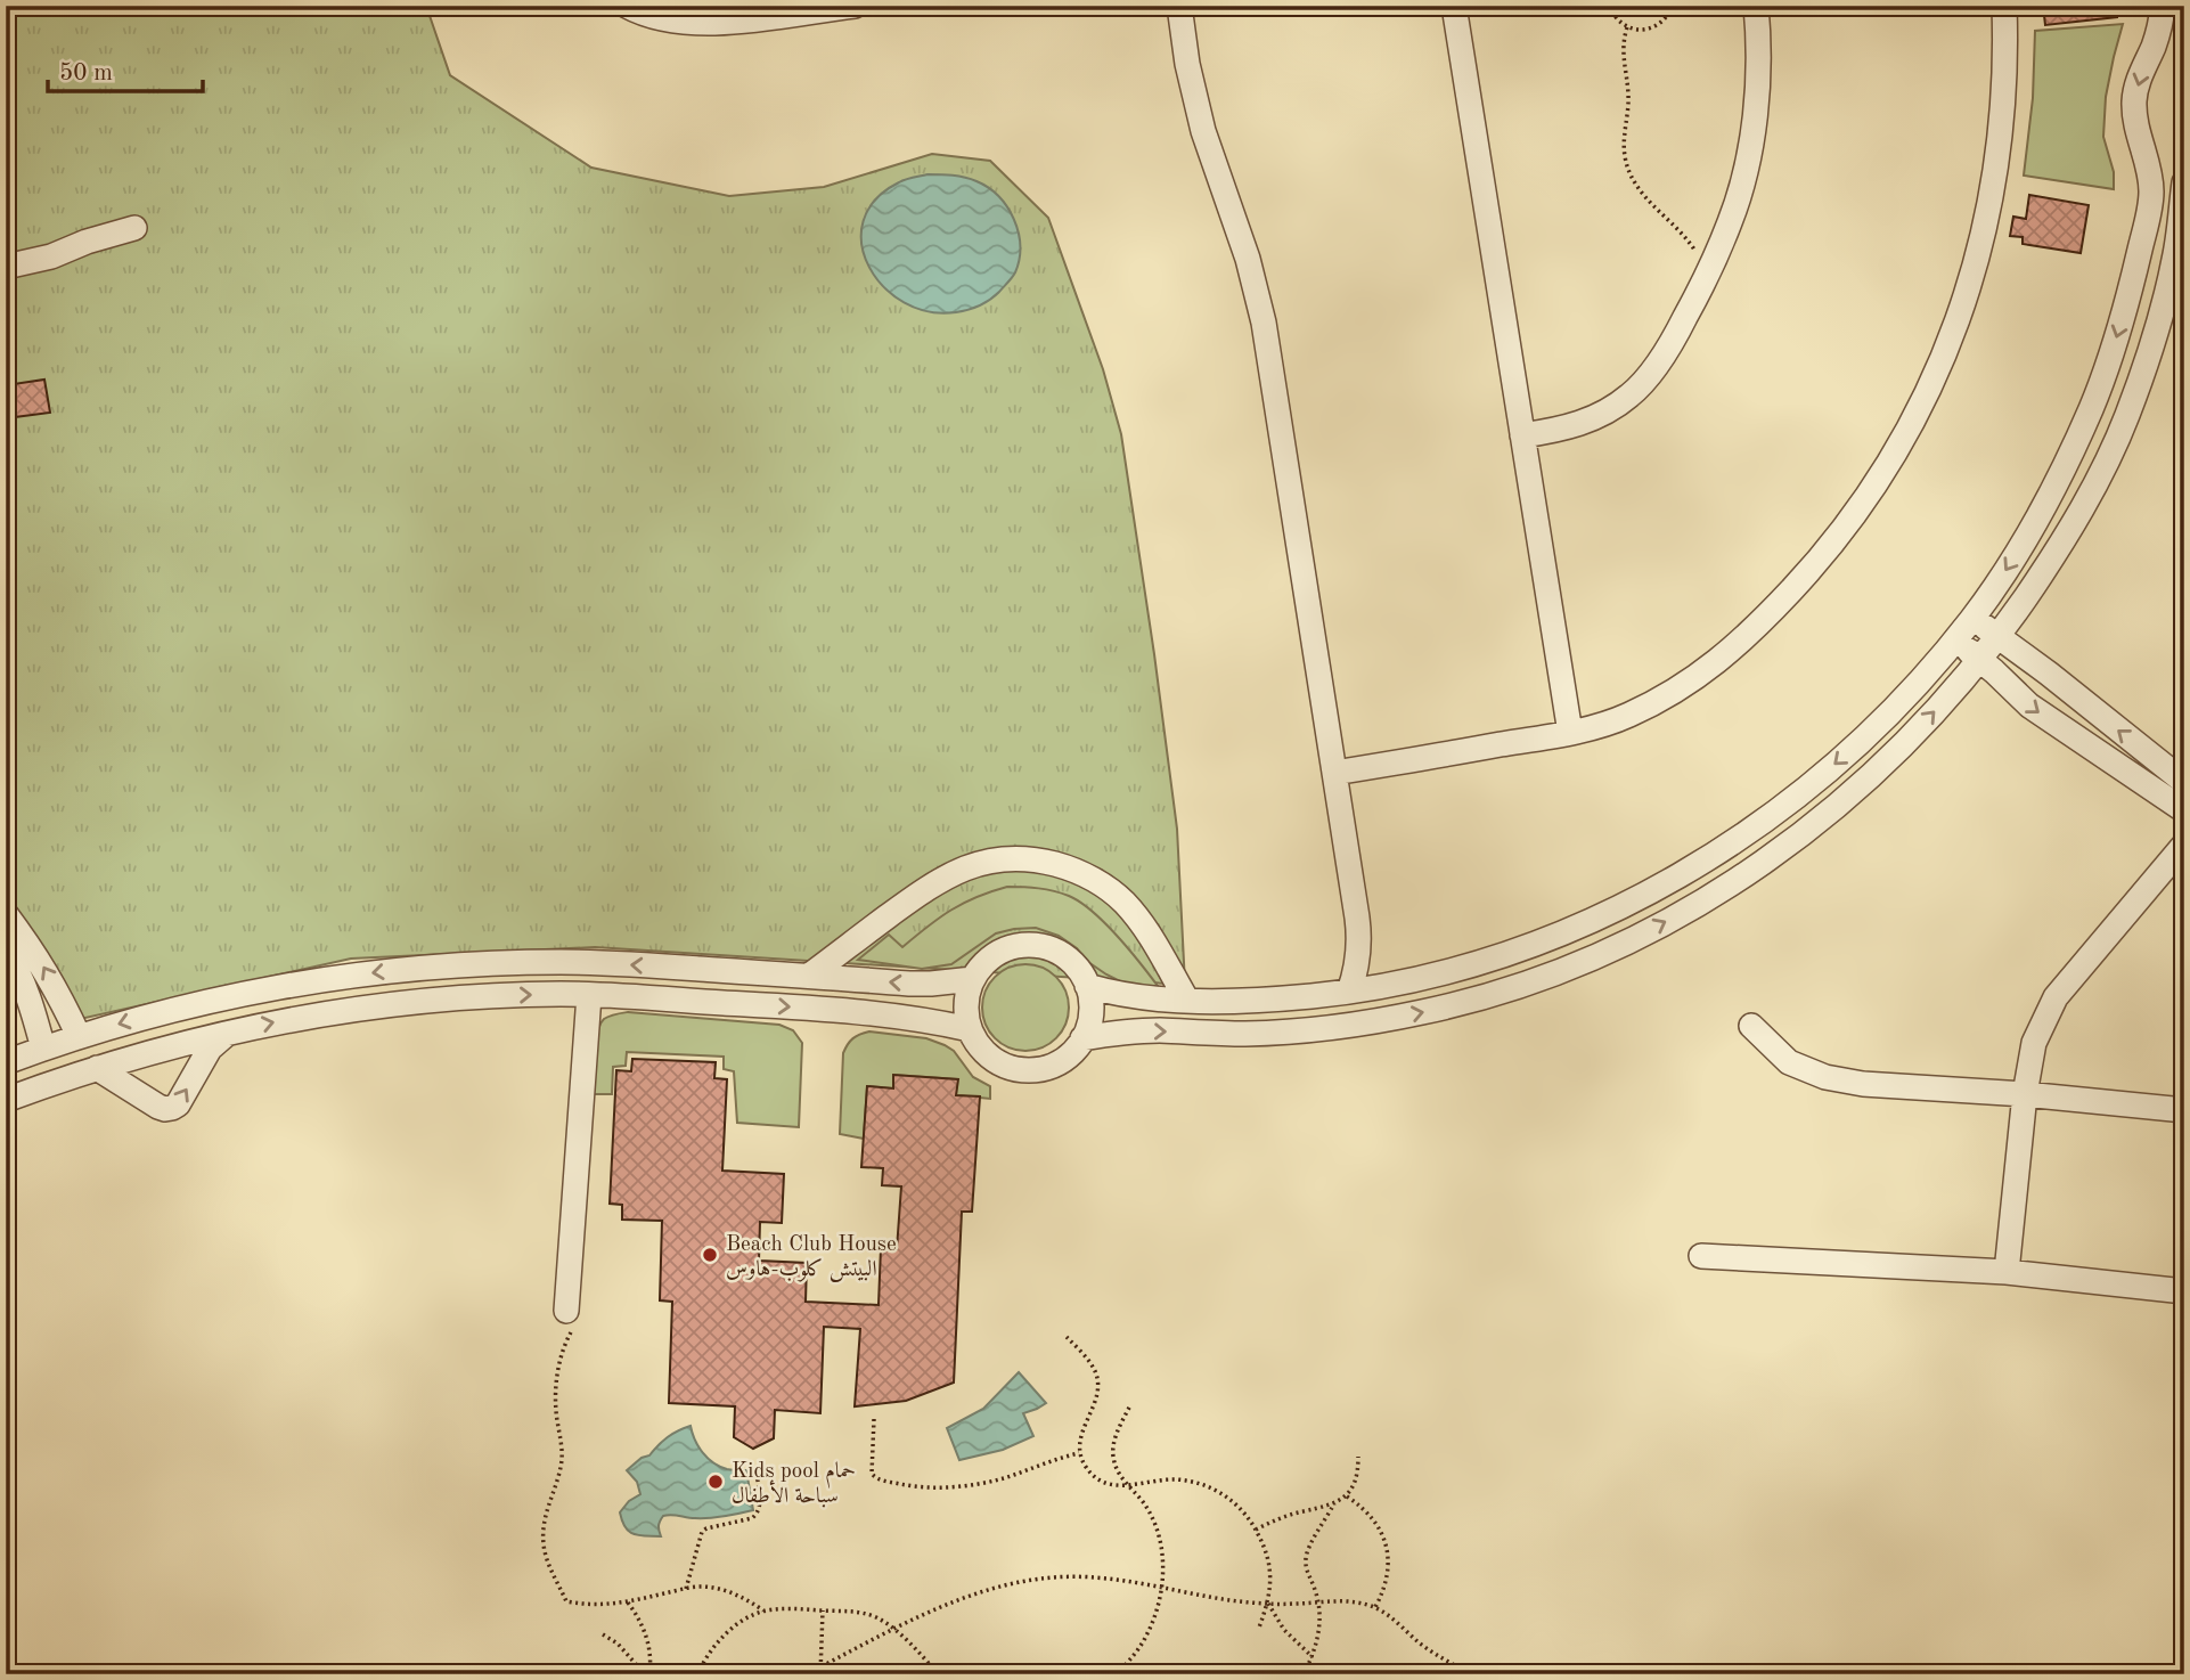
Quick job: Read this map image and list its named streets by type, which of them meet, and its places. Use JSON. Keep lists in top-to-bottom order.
{
  "places": ["Beach Club House البيتش كلوب-هاوس", "Kids pool حمام سباحة الأطفال"],
  "scale_bar": "50 m"
}
